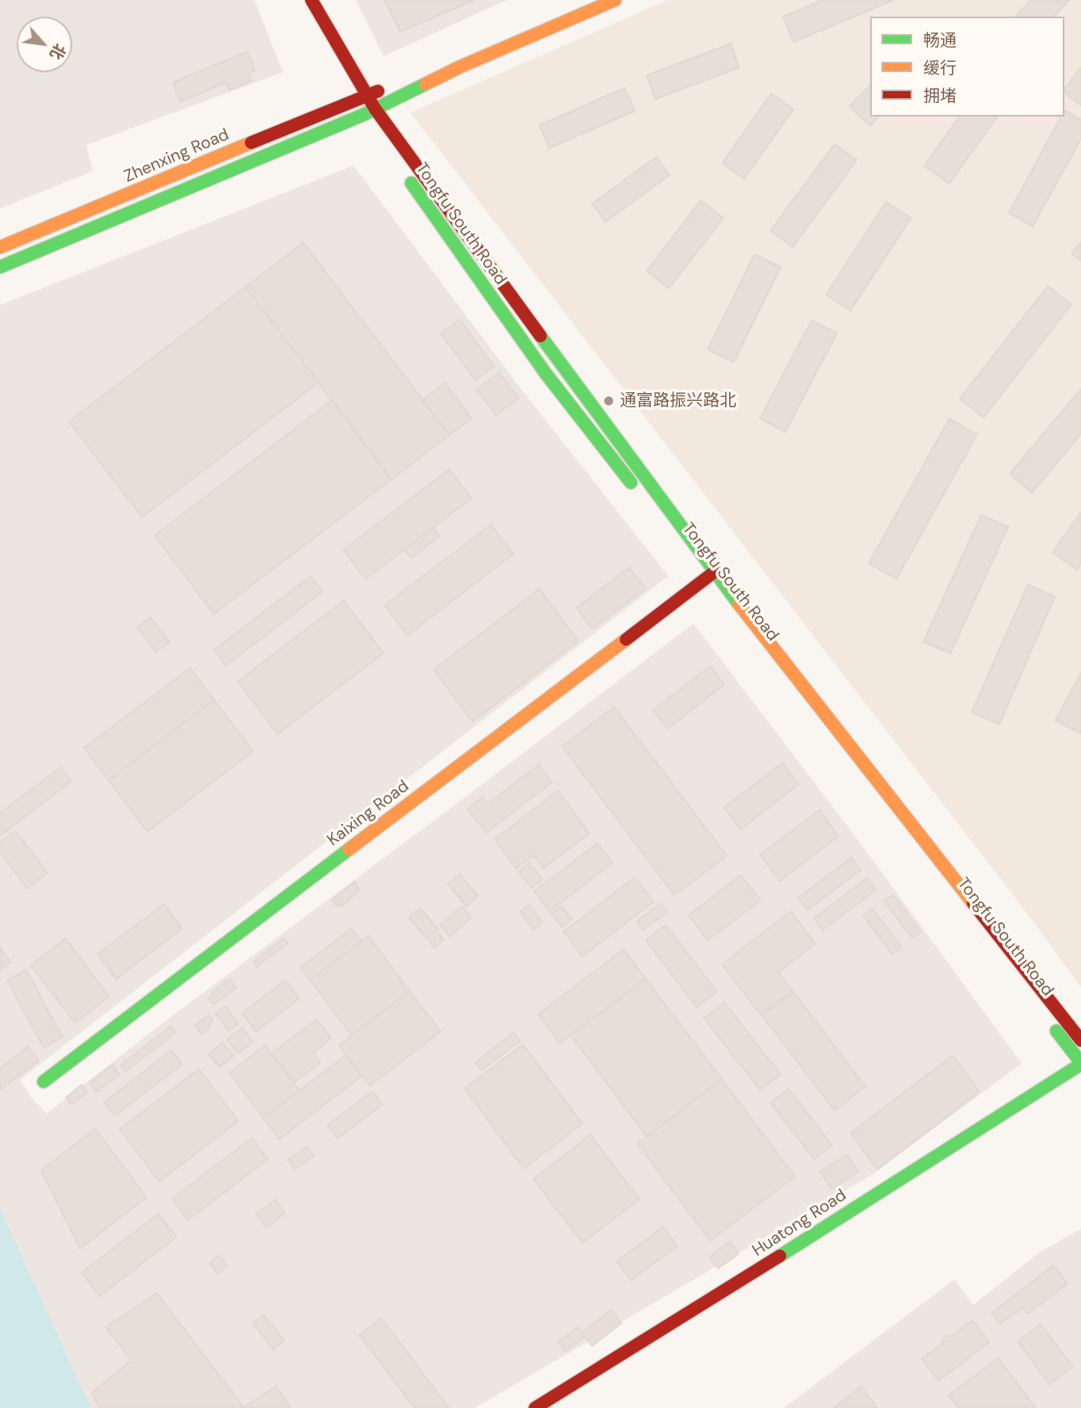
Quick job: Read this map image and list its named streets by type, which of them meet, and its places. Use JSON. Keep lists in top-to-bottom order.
{
  "streets": {
    "main road": [
      "Zhenxing Road",
      "Tongfu South Road",
      "Kaixing Road",
      "Huatong Road"
    ]
  },
  "crossings": [
    ["Zhenxing Road", "Tongfu South Road"],
    ["Tongfu South Road", "Kaixing Road"],
    ["Tongfu South Road", "Huatong Road"]
  ],
  "places": ["通富路振兴路北"],
  "legend": ["畅通", "缓行", "拥堵"],
  "north": "bottom right"
}
